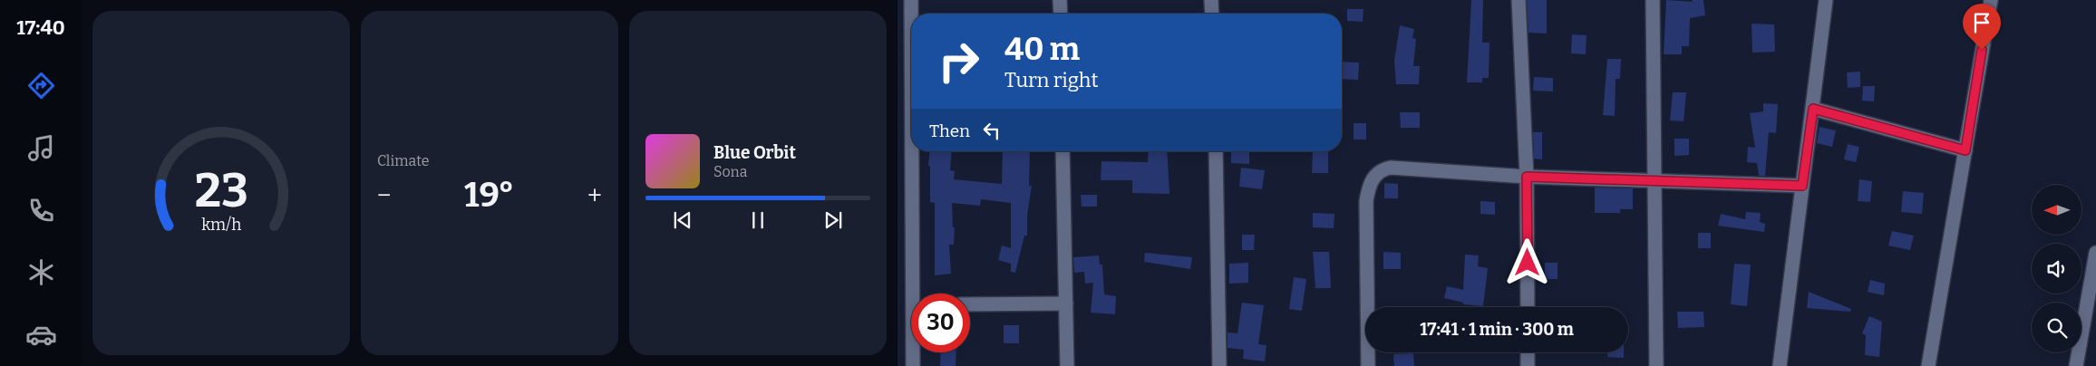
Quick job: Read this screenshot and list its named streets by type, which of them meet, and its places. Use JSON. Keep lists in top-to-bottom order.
{
  "north": "left",
  "page": {
    "tabs": "17:40",
    "tile": "Climate",
    "turn": ["40 m", "Turn right"],
    "then": "Then",
    "song": ["Blue Orbit", "Sona"],
    "heat": ["−", "19°", "+"],
    "limit": "30",
    "trip": "17:41 · 1 min · 300 m",
    "gauge": ["23", "km/h"]
  }
}
